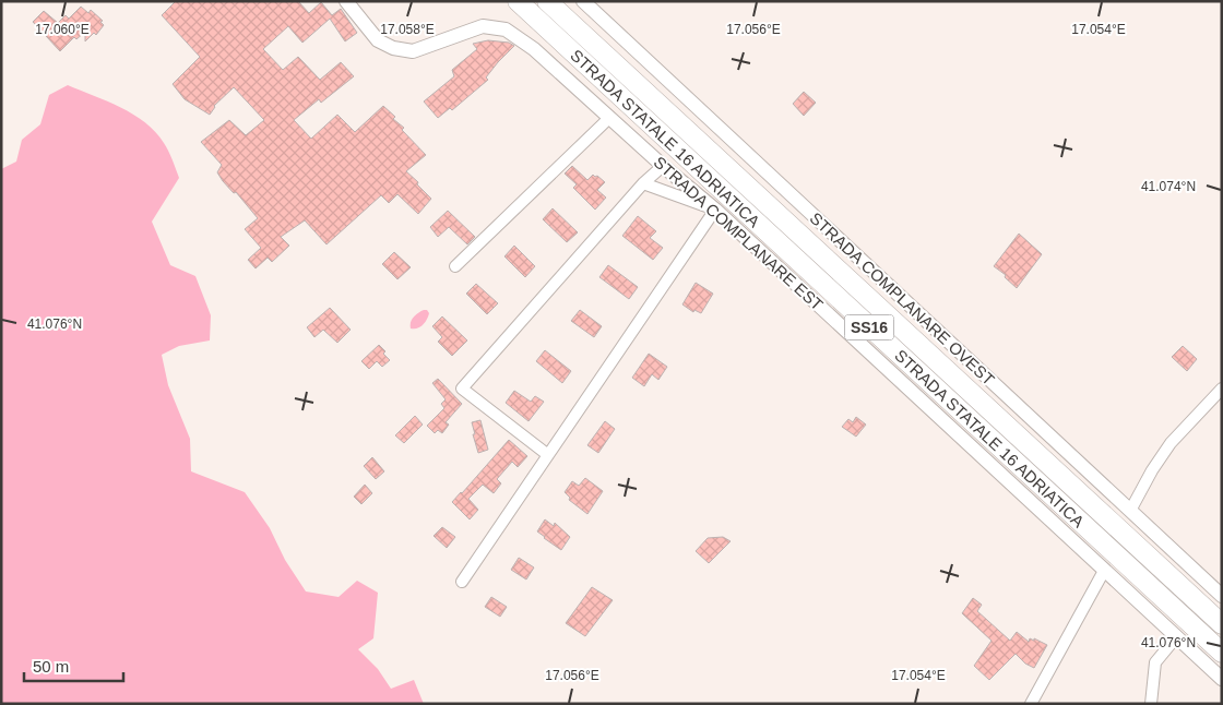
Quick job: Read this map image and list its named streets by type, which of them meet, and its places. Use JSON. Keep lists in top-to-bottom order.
{
  "streets": {
    "highway": ["STRADA STATALE 16 ADRIATICA", "SS16"],
    "street": ["STRADA COMPLANARE EST", "STRADA COMPLANARE OVEST"]
  },
  "scale_bar": "50 m",
  "coordinates": [
    "17.060°E",
    "17.058°E",
    "17.056°E",
    "17.054°E",
    "41.074°N",
    "41.076°N"
  ]
}
